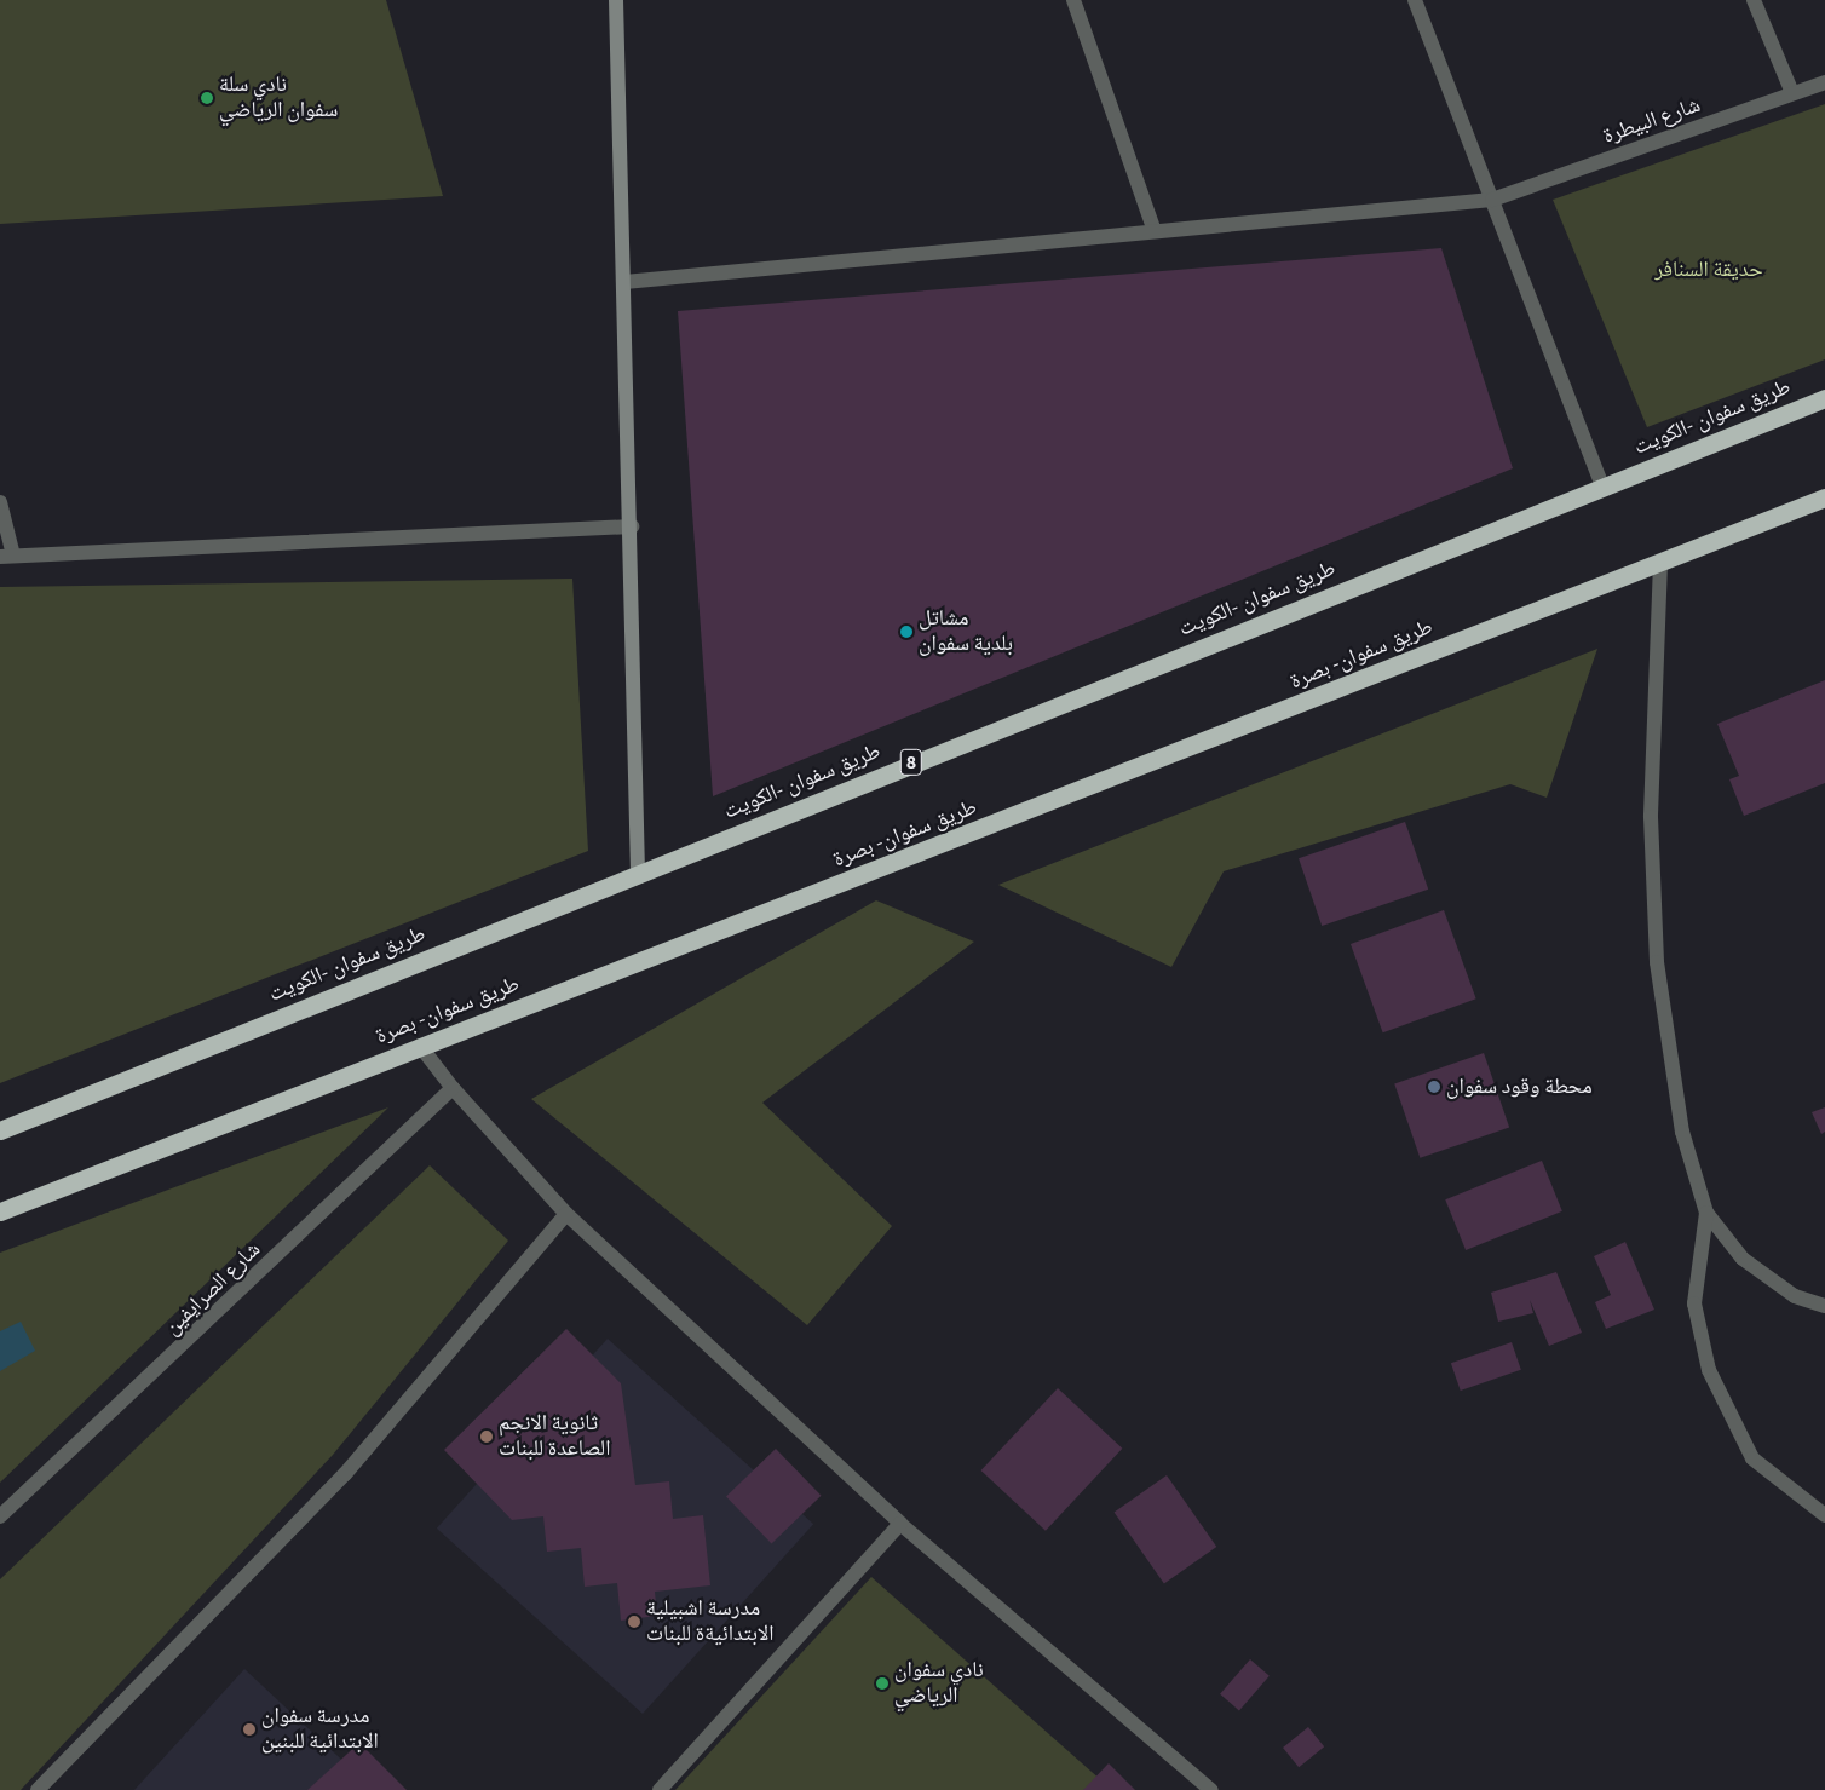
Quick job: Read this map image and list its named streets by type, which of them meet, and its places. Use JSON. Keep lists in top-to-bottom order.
{
  "streets": {
    "highway": ["طريق سفوان -الكويت", "طريق سفوان- بصرة", "8"],
    "street": ["شارع البيطرة", "شارع الصرايفين"]
  },
  "parks": ["حديقة السنافر"],
  "places": [
    "نادي سلة سفوان الرياضي",
    "مشاتل بلدية سفوان",
    "محطة وقود سفوان",
    "ثانوية الانجم الصاعدة للبنات",
    "مدرسة اشبيلية الابتدائيةة للبنات",
    "نادي سفوان الرياضي",
    "مدرسة سفوان الابتدائية للبنين"
  ]
}
